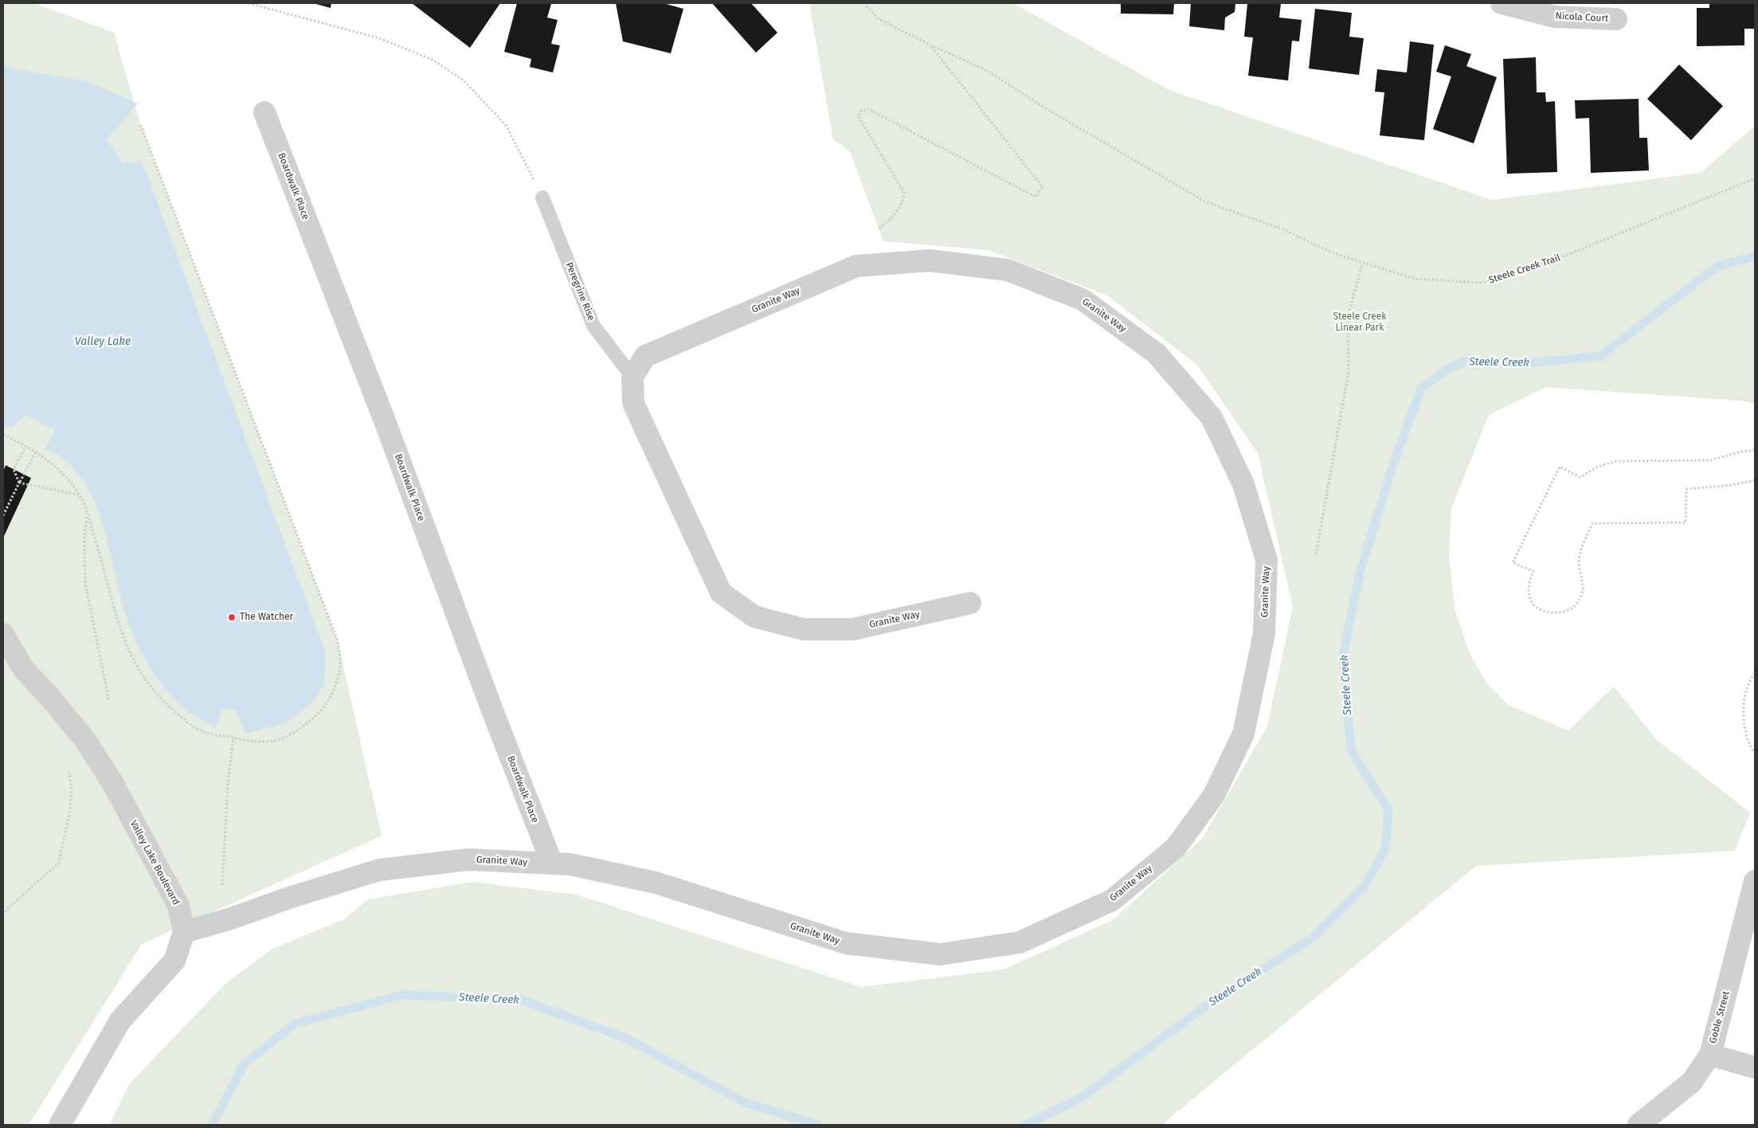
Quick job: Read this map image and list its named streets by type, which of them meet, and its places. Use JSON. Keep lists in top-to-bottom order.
{
  "streets": {
    "street": [
      "Nicola Court",
      "Boardwalk Place",
      "Granite Way",
      "Valley Lake Boulevard",
      "Goble Street"
    ],
    "lane": ["Peregrine Rise"],
    "path": ["Steele Creek Trail"]
  },
  "crossings": [
    ["Boardwalk Place", "Granite Way"],
    ["Peregrine Rise", "Granite Way"],
    ["Granite Way", "Valley Lake Boulevard"]
  ],
  "water": ["Valley Lake", "Steele Creek"],
  "parks": ["Steele Creek Linear Park"],
  "places": ["The Watcher"]
}
